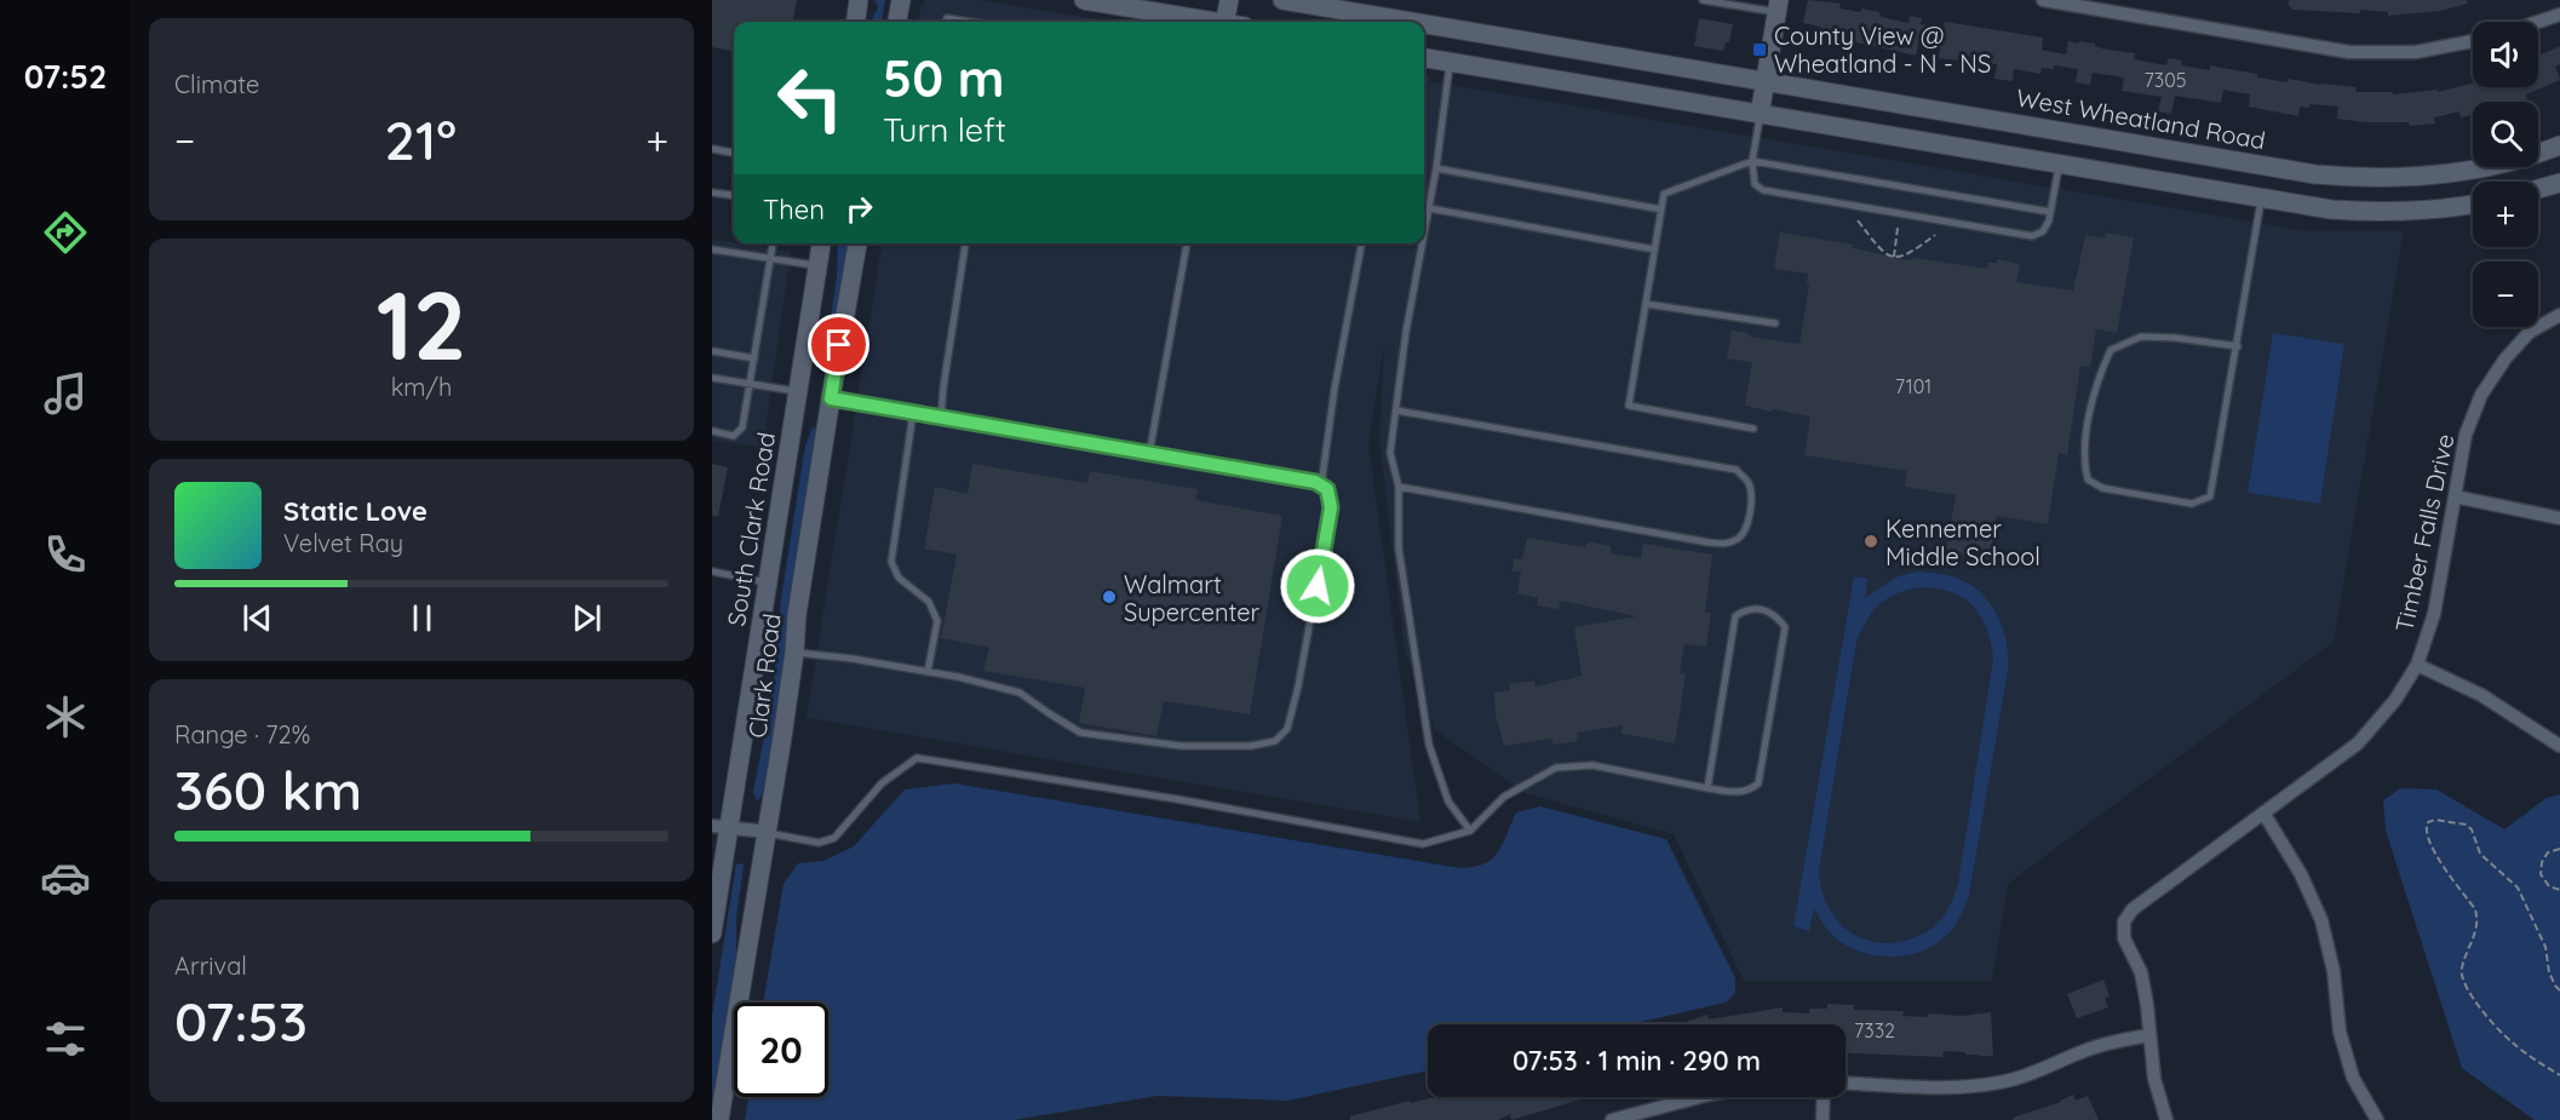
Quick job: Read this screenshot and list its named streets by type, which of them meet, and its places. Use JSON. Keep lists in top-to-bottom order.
{
  "streets": {
    "main road": ["West Wheatland Road", "South Clark Road", "Clark Road"],
    "street": ["Timber Falls Drive"]
  },
  "places": {
    "transit": ["County View @ Wheatland - N - NS"],
    "other": ["Kennemer Middle School", "Walmart Supercenter"]
  },
  "house_numbers": ["7305", "7101", "7332"],
  "page": {
    "tabs": "07:52",
    "tile": [
      "Climate",
      ["12", "km/h"],
      ["Range · 72%", "360 km"],
      ["Arrival", "07:53"]
    ],
    "map_buttons": ["+", "−"],
    "turn": ["50 m", "Turn left"],
    "heat": ["−", "21°", "+"],
    "then": "Then",
    "song": ["Static Love", "Velvet Ray"],
    "limit": "20",
    "trip": "07:53 · 1 min · 290 m"
  }
}
